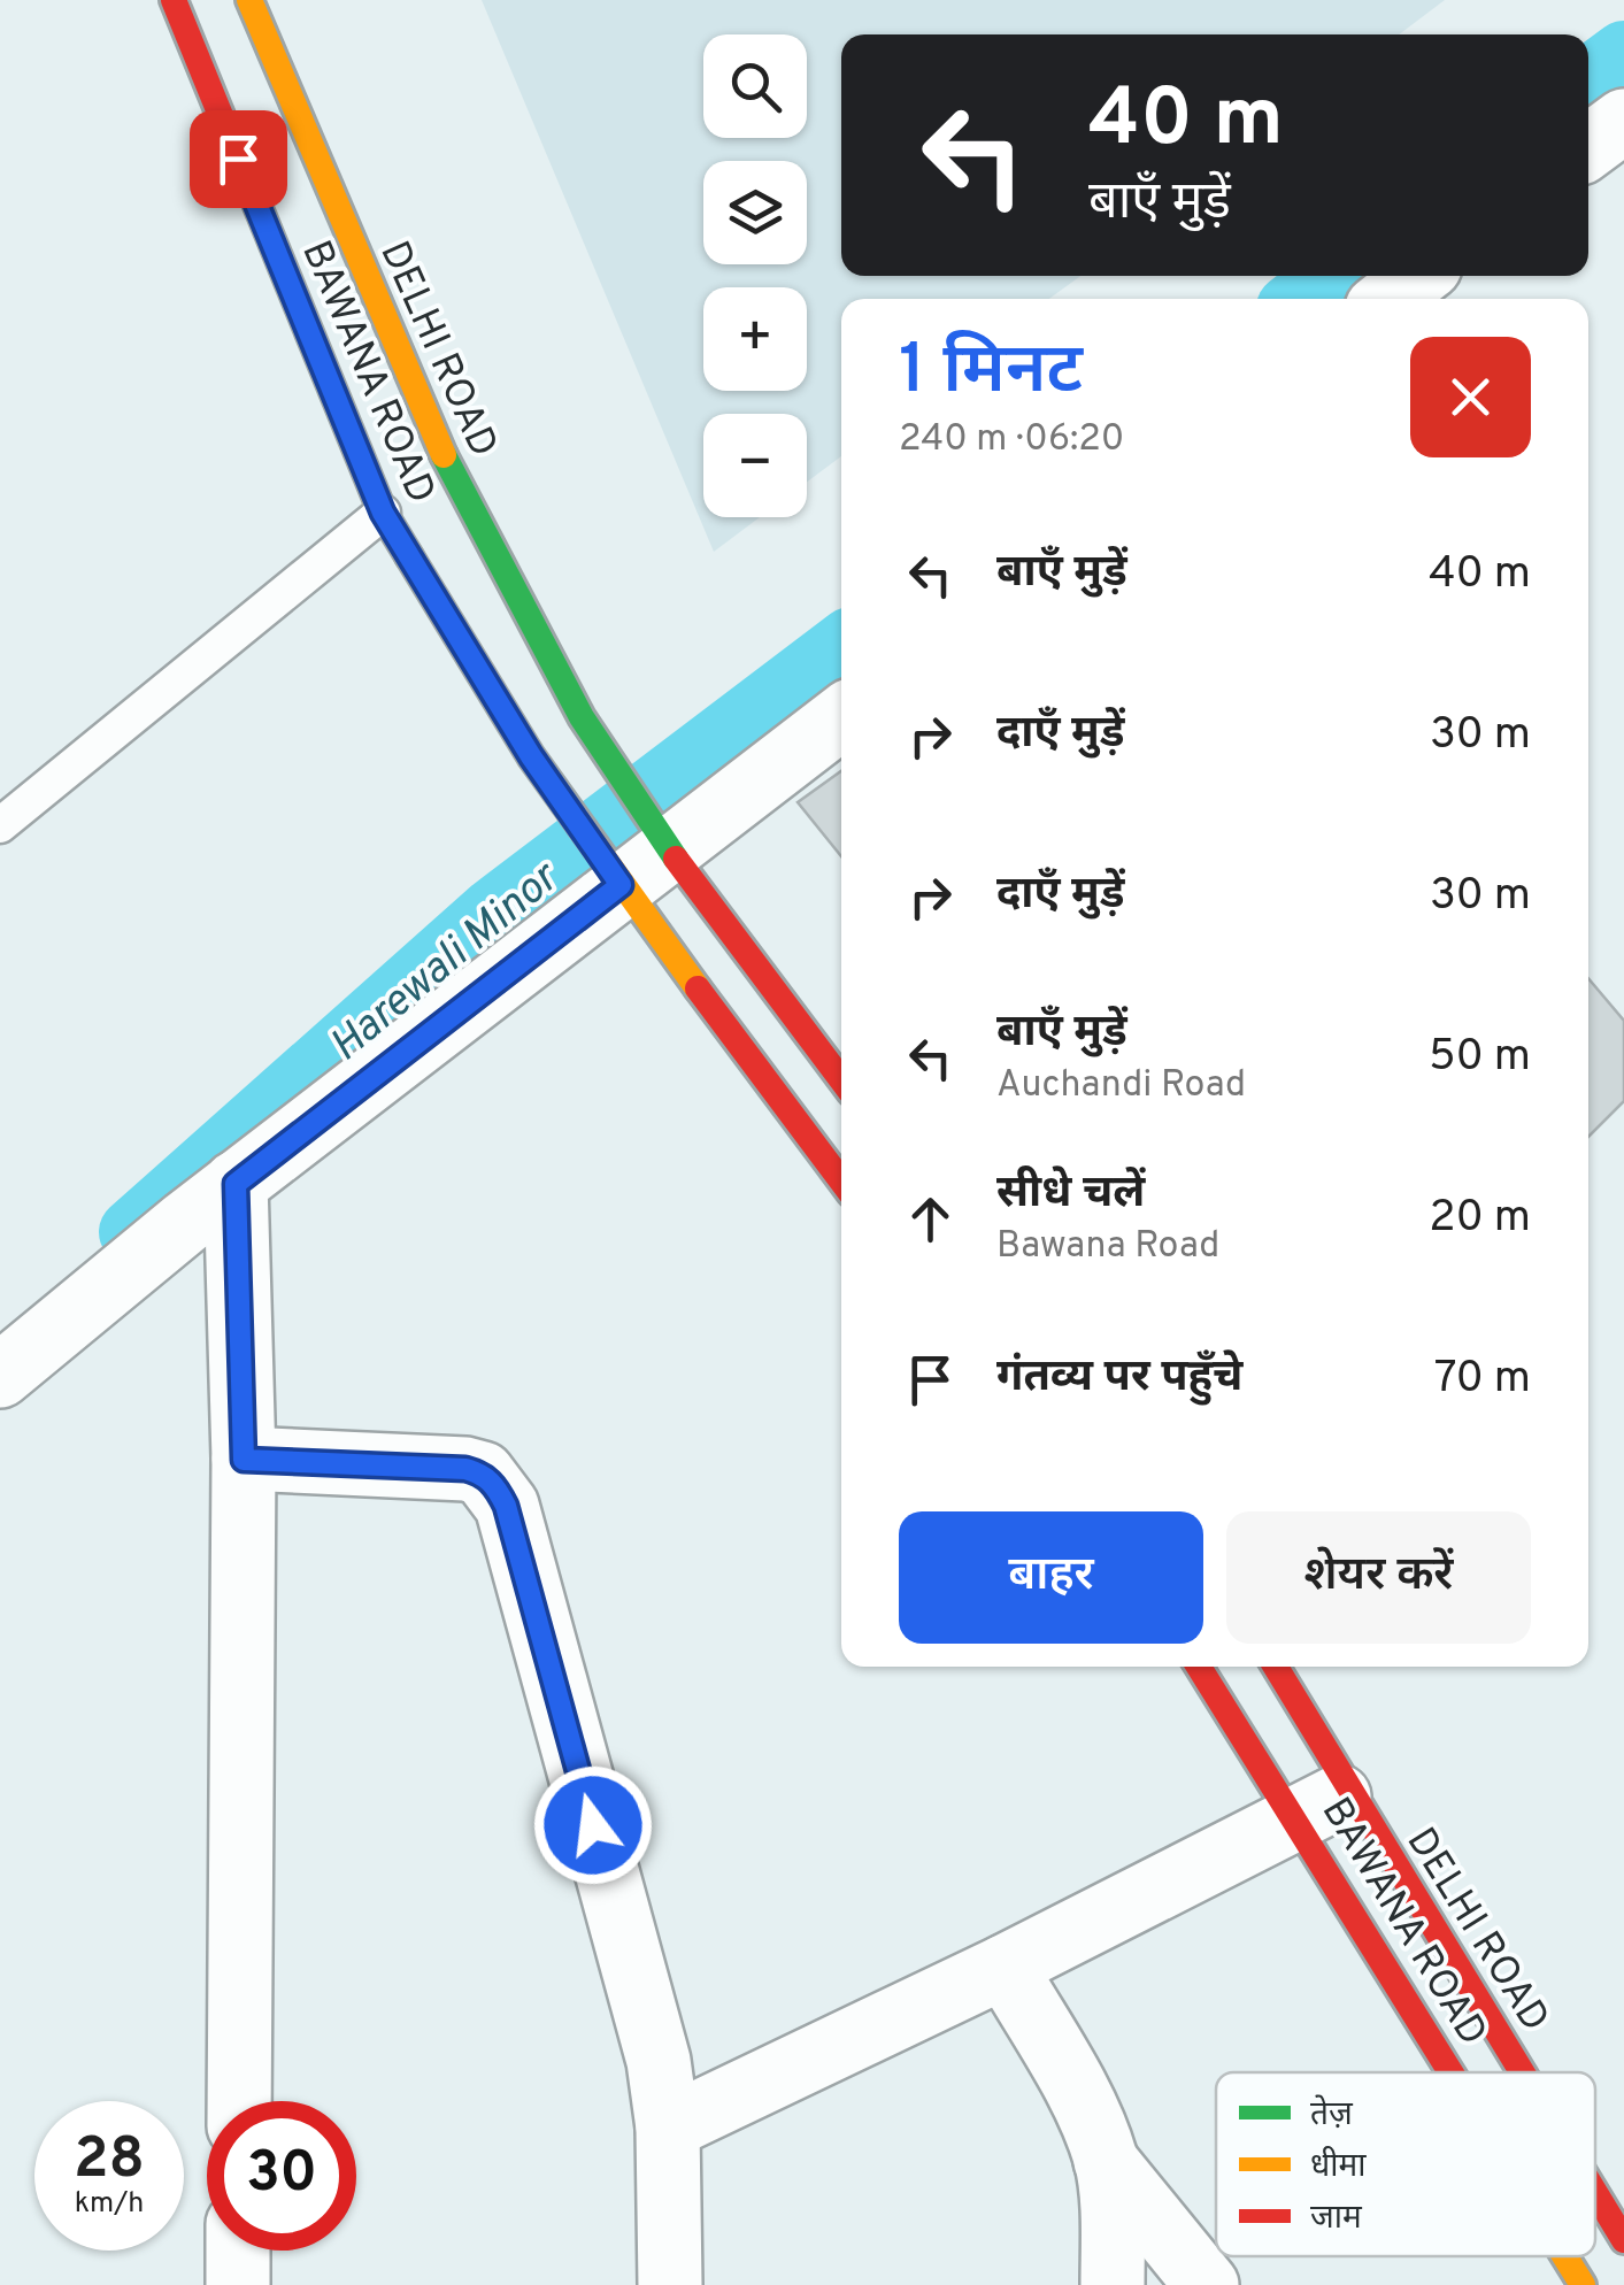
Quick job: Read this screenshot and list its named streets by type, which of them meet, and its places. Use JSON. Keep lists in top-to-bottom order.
{
  "streets": {
    "main road": ["DELHI ROAD", "BAWANA ROAD"]
  },
  "crossings": [
    ["DELHI ROAD", "BAWANA ROAD"]
  ],
  "water": ["Harewali Minor"],
  "legend": ["तेज़", "धीमा", "जाम"],
  "page": {
    "map_buttons": ["+", "−"],
    "turn": ["40 m", "बाएँ मुड़ें"],
    "heading": ["1 मिनट", "240 m · 06:20"],
    "list": [
      {
        "name": "बाएँ मुड़ें",
        "value": "40 m"
      },
      {
        "name": "दाएँ मुड़ें",
        "value": "30 m"
      },
      {
        "name": "दाएँ मुड़ें",
        "value": "30 m"
      },
      {
        "name": "बाएँ मुड़ें",
        "note": "Auchandi Road",
        "value": "50 m"
      },
      {
        "name": "सीधे चलें",
        "note": "Bawana Road",
        "value": "20 m"
      },
      {
        "name": "गंतव्य पर पहुँचे",
        "value": "70 m"
      }
    ],
    "buttons": ["बाहर", "शेयर करें"],
    "speed": "28 km/h",
    "limit": "30"
  }
}
